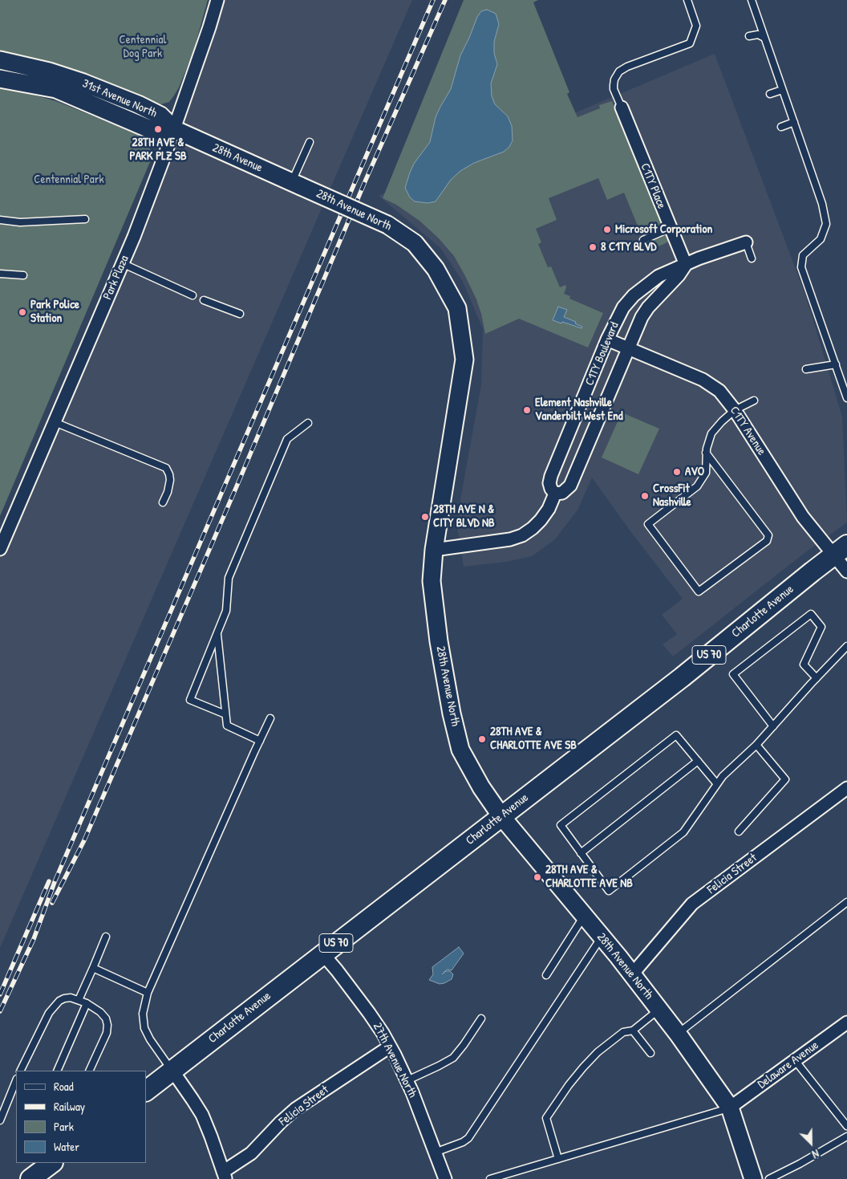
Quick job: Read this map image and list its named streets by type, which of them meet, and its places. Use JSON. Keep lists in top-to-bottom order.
{
  "streets": {
    "main road": [
      "31st Avenue North",
      "28th Avenue",
      "28th Avenue North",
      "Charlotte Avenue",
      "US 70"
    ],
    "street": [
      "C1TY Place",
      "Park Plaza",
      "C1TY Boulevard",
      "C1TY Avenue",
      "Felicia Street",
      "27th Avenue North",
      "Delaware Avenue"
    ]
  },
  "crossings": [
    ["31st Avenue North", "28th Avenue"],
    ["31st Avenue North", "Park Plaza"],
    ["28th Avenue", "28th Avenue North"],
    ["28th Avenue", "Park Plaza"],
    ["C1TY Place", "C1TY Boulevard"],
    ["28th Avenue North", "Charlotte Avenue"],
    ["28th Avenue North", "Felicia Street"],
    ["28th Avenue North", "Delaware Avenue"],
    ["C1TY Boulevard", "C1TY Avenue"],
    ["C1TY Avenue", "Charlotte Avenue"],
    ["Charlotte Avenue", "27th Avenue North"],
    ["Felicia Street", "27th Avenue North"]
  ],
  "parks": ["Centennial Dog Park", "Centennial Park"],
  "places": [
    "28TH AVE & PARK PLZ SB",
    "Microsoft Corporation",
    "8 C1TY BLVD",
    "Park Police Station",
    "Element Nashville Vanderbilt West End",
    "AVO",
    "CrossFit Nashville",
    "28TH AVE N & CITY BLVD NB",
    "28TH AVE & CHARLOTTE AVE SB",
    "28TH AVE & CHARLOTTE AVE NB"
  ],
  "legend": [
    "Road",
    "Railway",
    "Park",
    "Water"
  ],
  "north": "bottom right"
}
